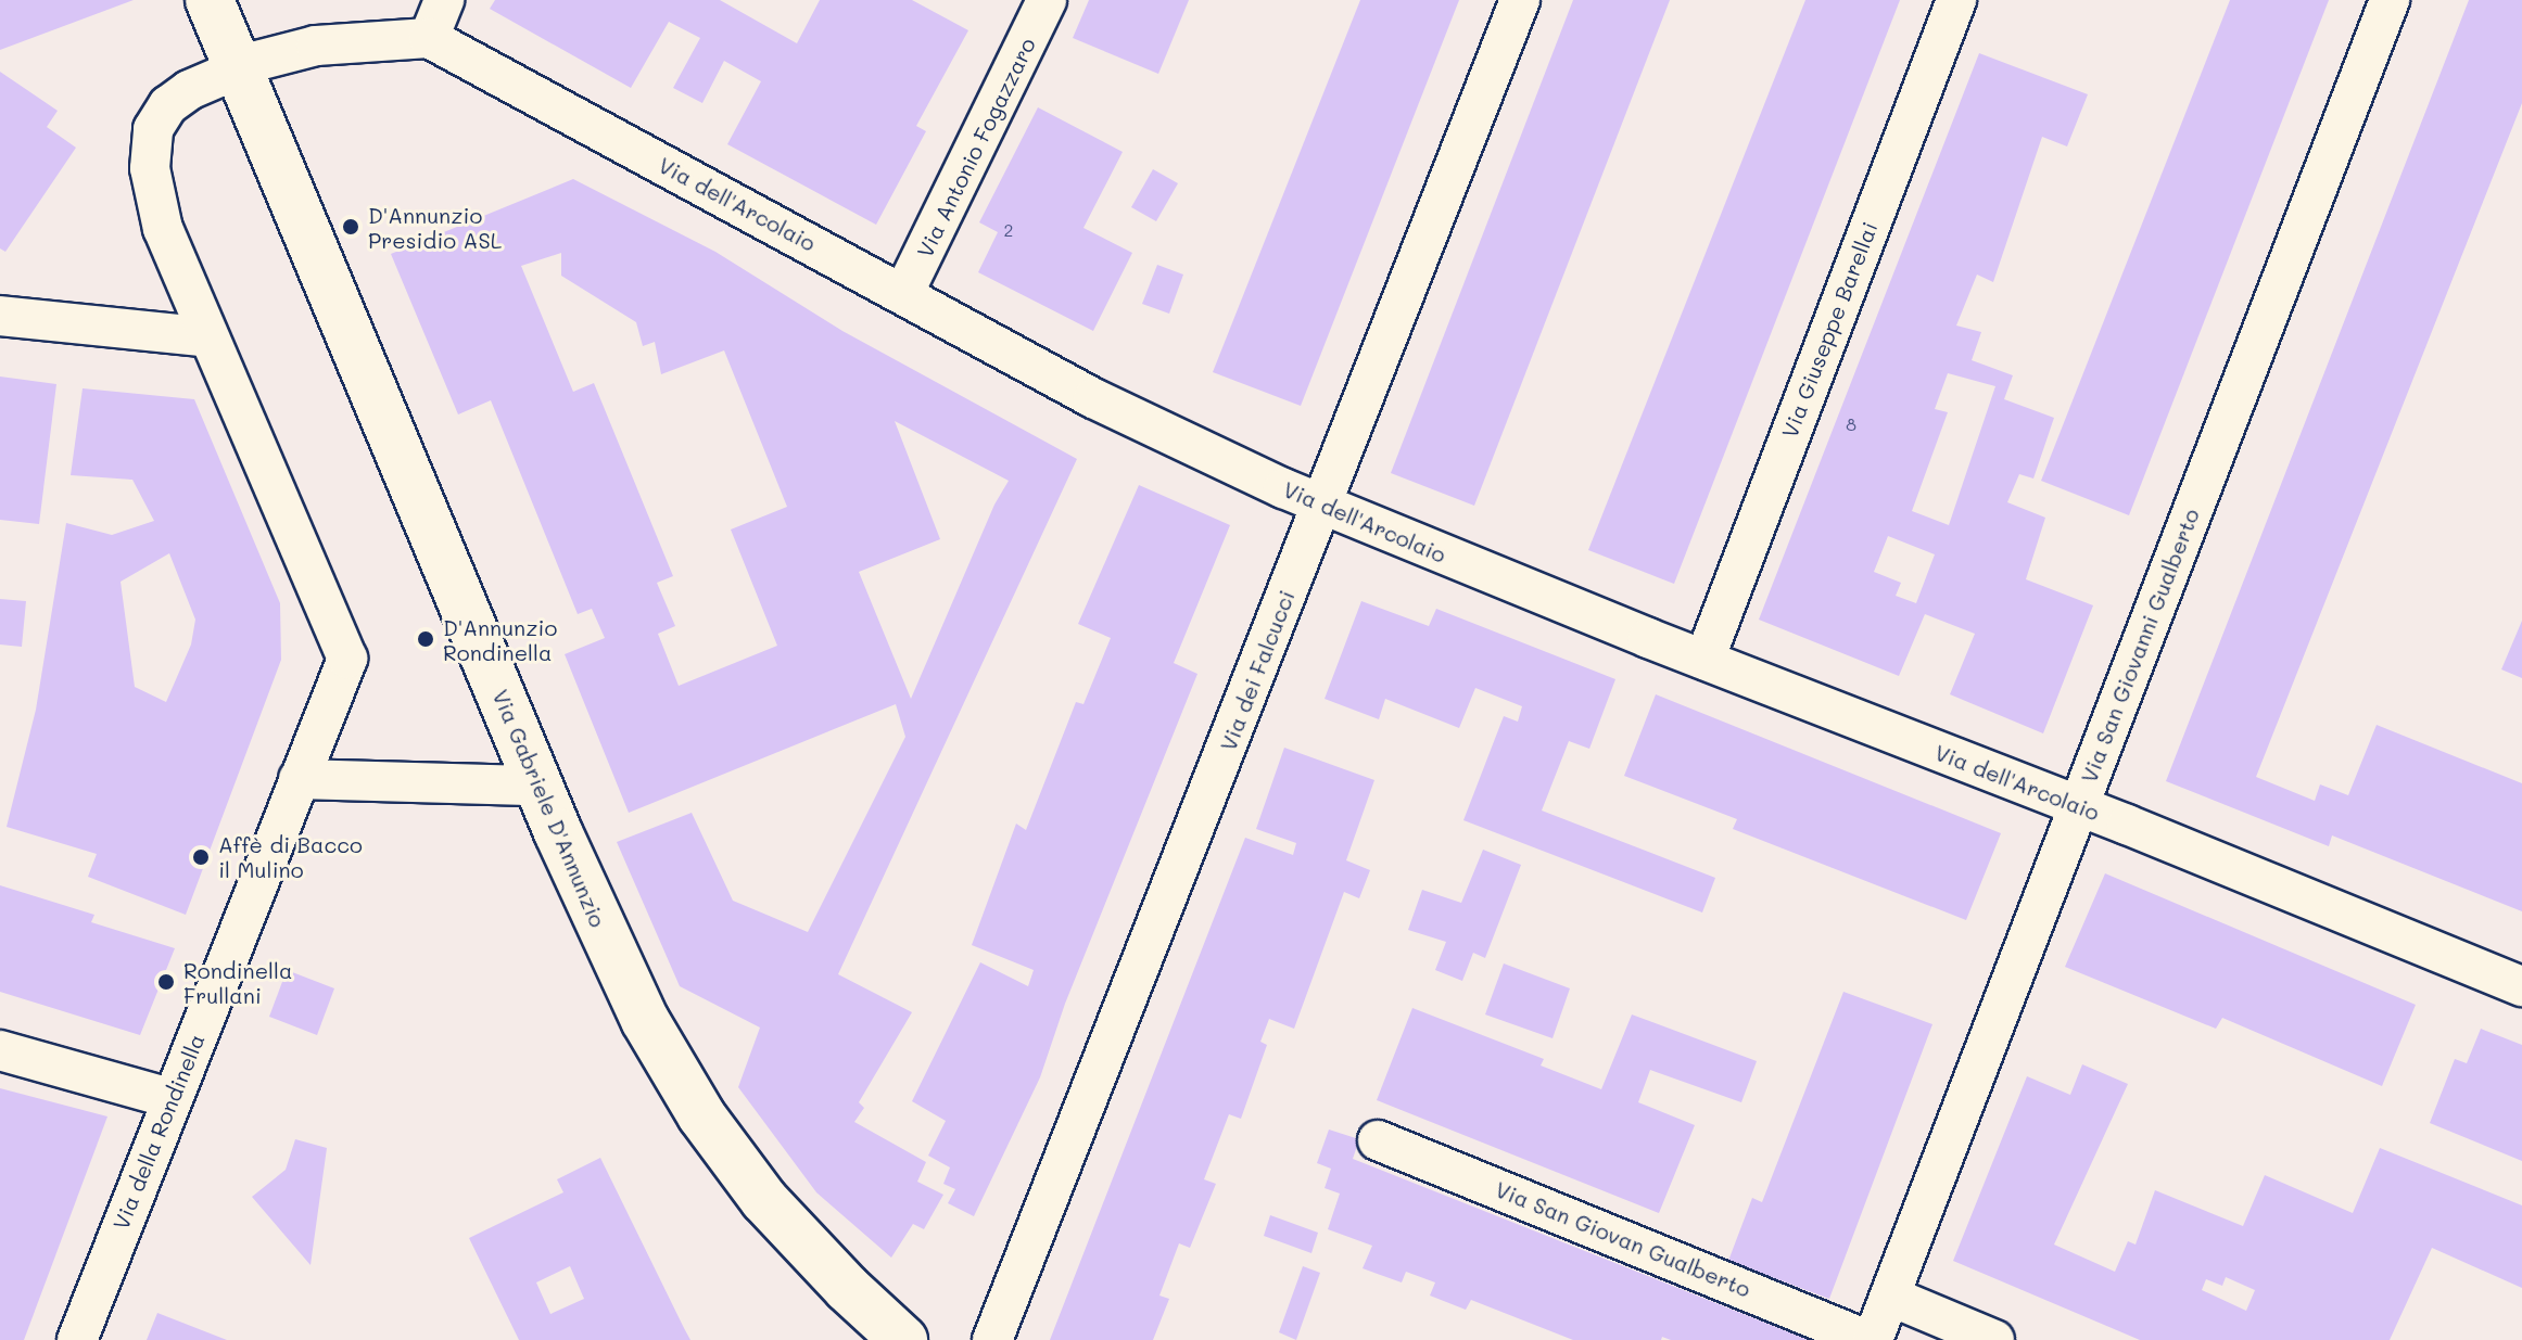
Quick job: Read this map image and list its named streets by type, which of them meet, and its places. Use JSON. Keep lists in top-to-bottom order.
{
  "streets": {
    "street": [
      "Via Antonio Fogazzaro",
      "Via dell'Arcolaio",
      "Via Giuseppe Barellai",
      "Via San Giovanni Gualberto",
      "Via dei Falcucci",
      "Via Gabriele D'Annunzio",
      "Via della Rondinella",
      "Via San Giovan Gualberto"
    ]
  },
  "crossings": [
    ["Via Antonio Fogazzaro", "Via dell'Arcolaio"],
    ["Via dell'Arcolaio", "Via Giuseppe Barellai"],
    ["Via dell'Arcolaio", "Via San Giovanni Gualberto"],
    ["Via dell'Arcolaio", "Via dei Falcucci"],
    ["Via San Giovanni Gualberto", "Via San Giovan Gualberto"]
  ],
  "places": [
    "D'Annunzio Presidio ASL",
    "D'Annunzio Rondinella",
    "Affè di Bacco il Mulino",
    "Rondinella Frullani"
  ],
  "house_numbers": ["2", "8"]
}
